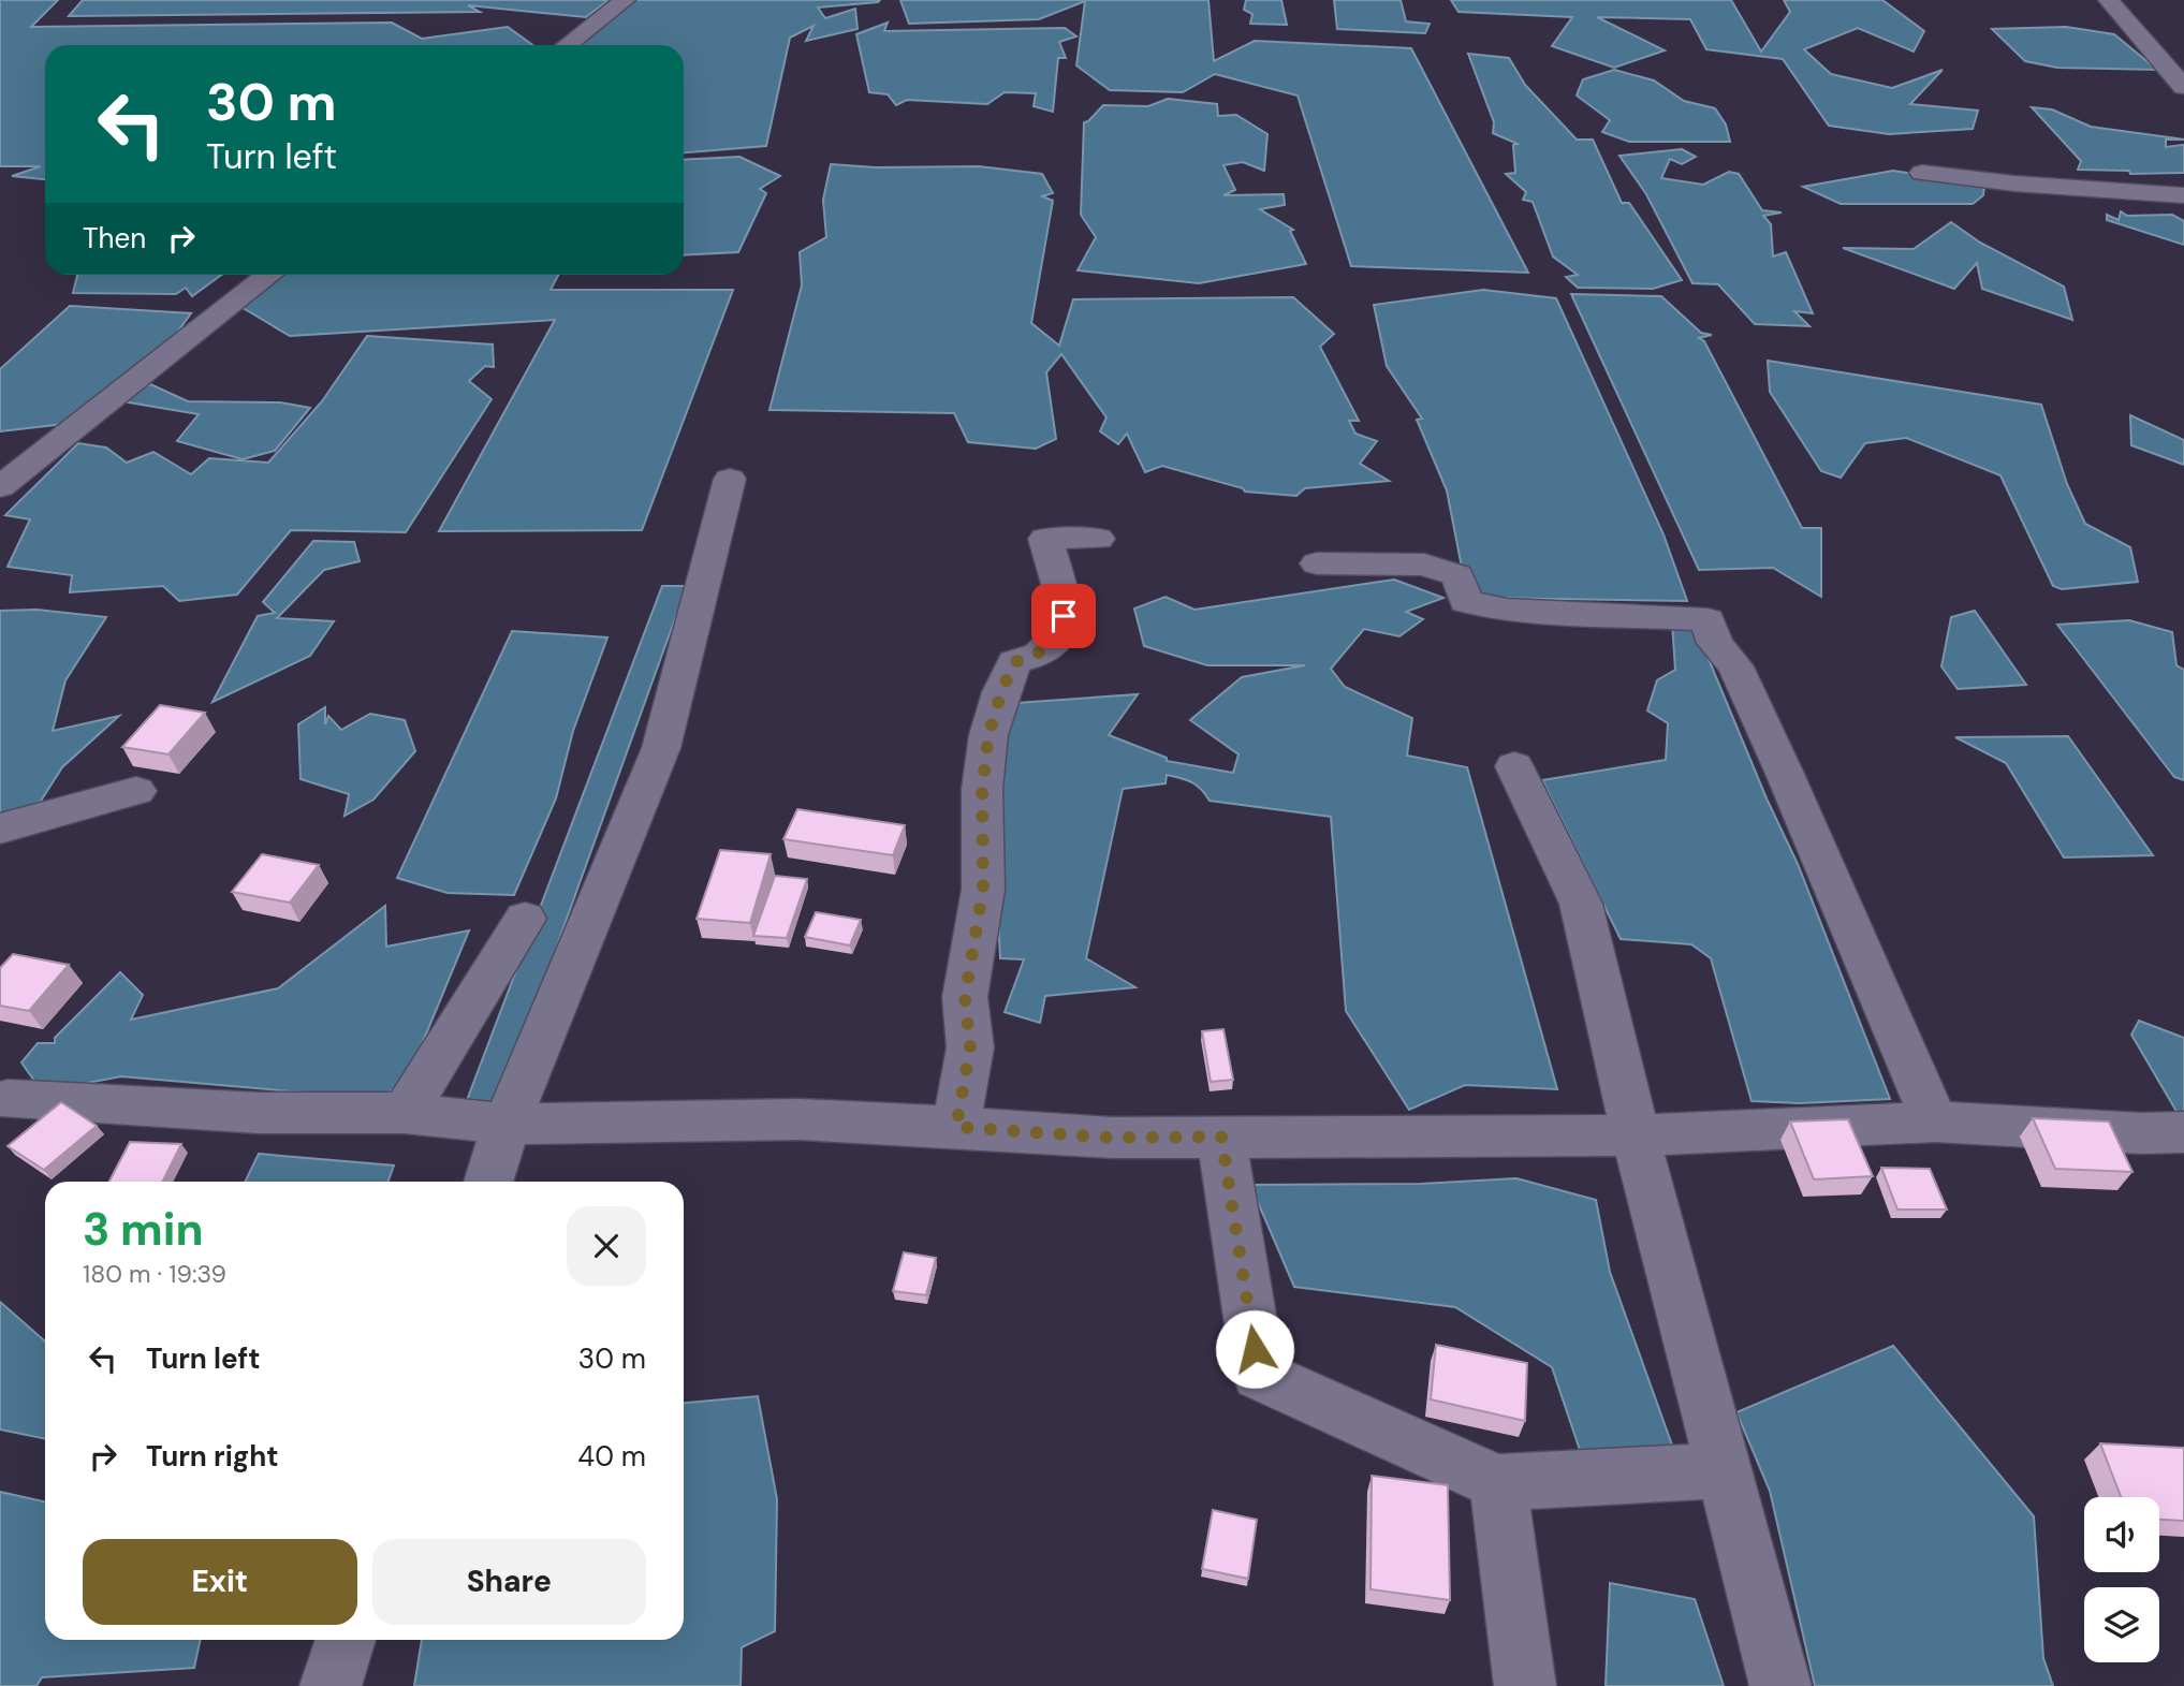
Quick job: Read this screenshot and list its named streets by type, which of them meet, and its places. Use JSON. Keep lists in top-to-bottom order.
{
  "page": {
    "turn": ["30 m", "Turn left"],
    "then": "Then",
    "heading": ["3 min", "180 m · 19:39"],
    "list": [
      {
        "name": "Turn left",
        "value": "30 m"
      },
      {
        "name": "Turn right",
        "value": "40 m"
      }
    ],
    "buttons": ["Exit", "Share"]
  }
}
